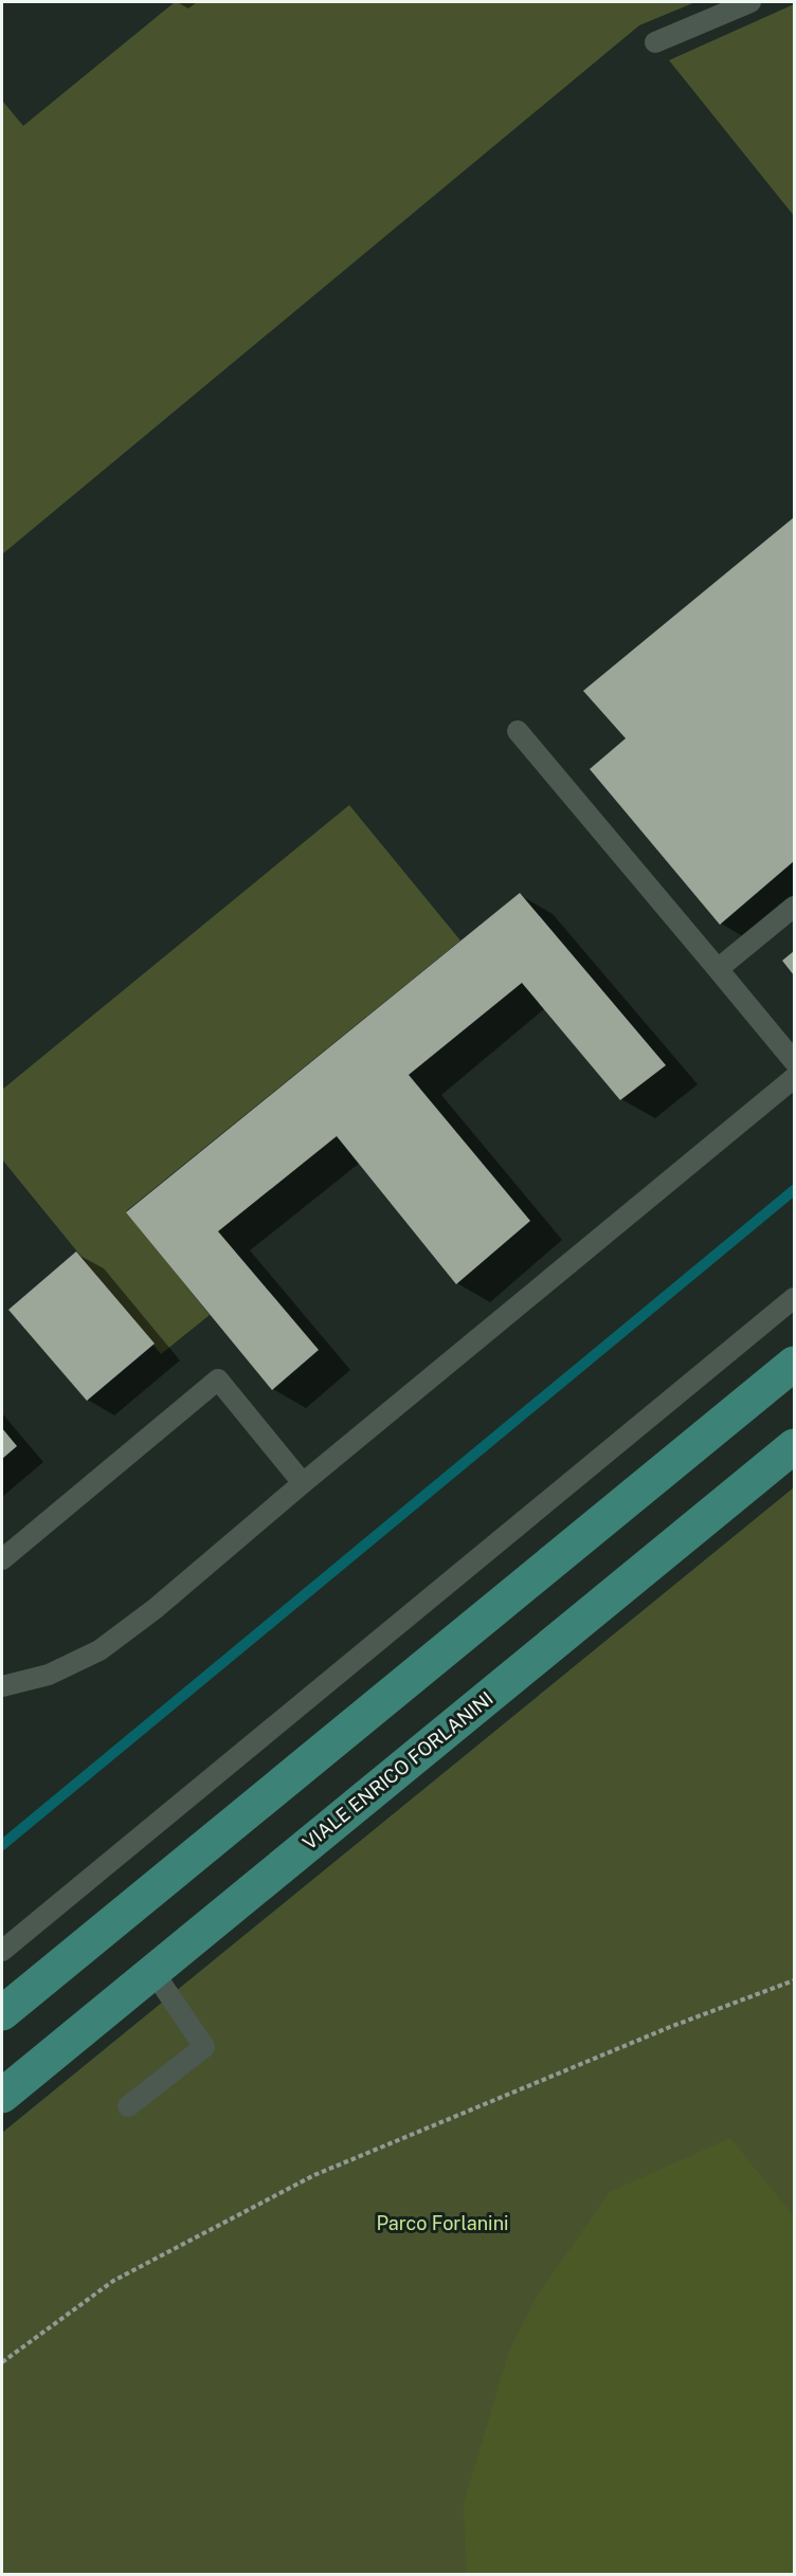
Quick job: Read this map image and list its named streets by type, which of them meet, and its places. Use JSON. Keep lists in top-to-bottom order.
{
  "streets": {
    "main road": ["VIALE ENRICO FORLANINI"]
  },
  "parks": ["Parco Forlanini"]
}
